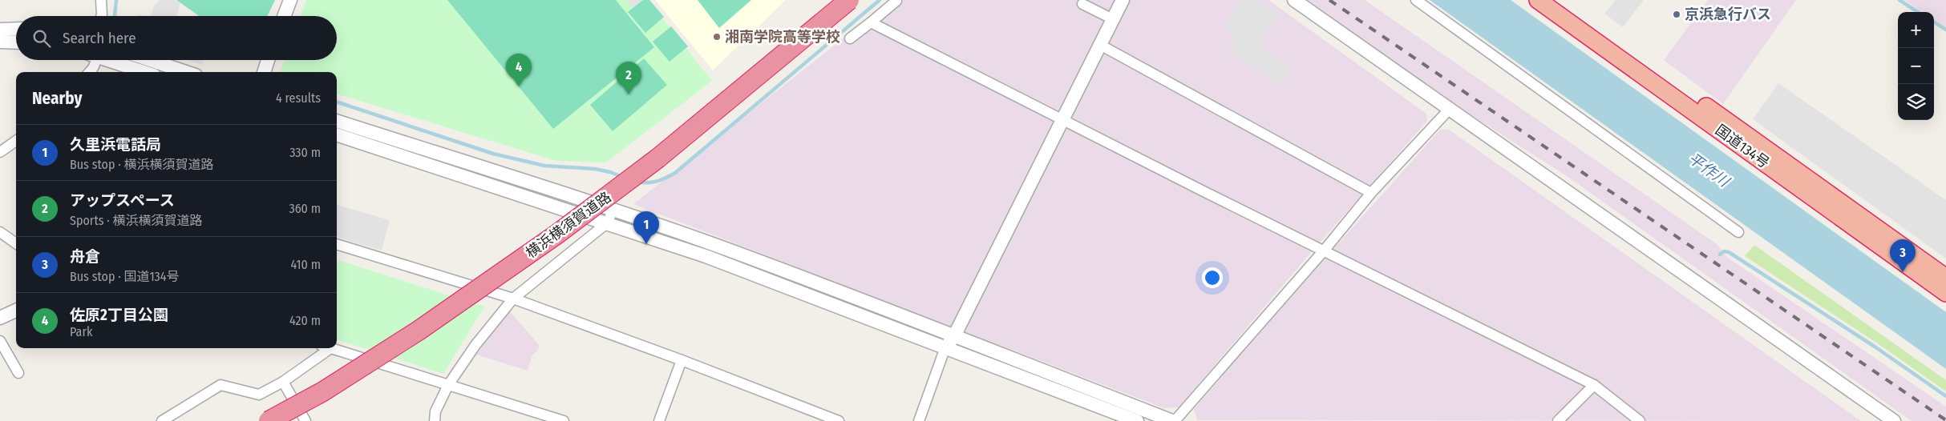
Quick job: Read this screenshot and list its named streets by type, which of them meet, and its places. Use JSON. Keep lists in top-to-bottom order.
{
  "streets": {
    "highway": ["国道134号", "横浜横須賀道路"]
  },
  "water": ["平作川"],
  "places": ["京浜急行バス", "湘南学院高等学校"],
  "page": {
    "map_buttons": ["+", "−"],
    "search": "Search here",
    "pins": [
      "4",
      "2",
      "1",
      "3"
    ],
    "heading": ["Nearby", "4 results"],
    "list": [
      {
        "mark": "1",
        "name": "久里浜電話局",
        "note": "Bus stop · 横浜横須賀道路",
        "value": "330 m"
      },
      {
        "mark": "2",
        "name": "アップスペース",
        "note": "Sports · 横浜横須賀道路",
        "value": "360 m"
      },
      {
        "mark": "3",
        "name": "舟倉",
        "note": "Bus stop · 国道134号",
        "value": "410 m"
      },
      {
        "mark": "4",
        "name": "佐原2丁目公園",
        "note": "Park",
        "value": "420 m"
      }
    ]
  }
}
